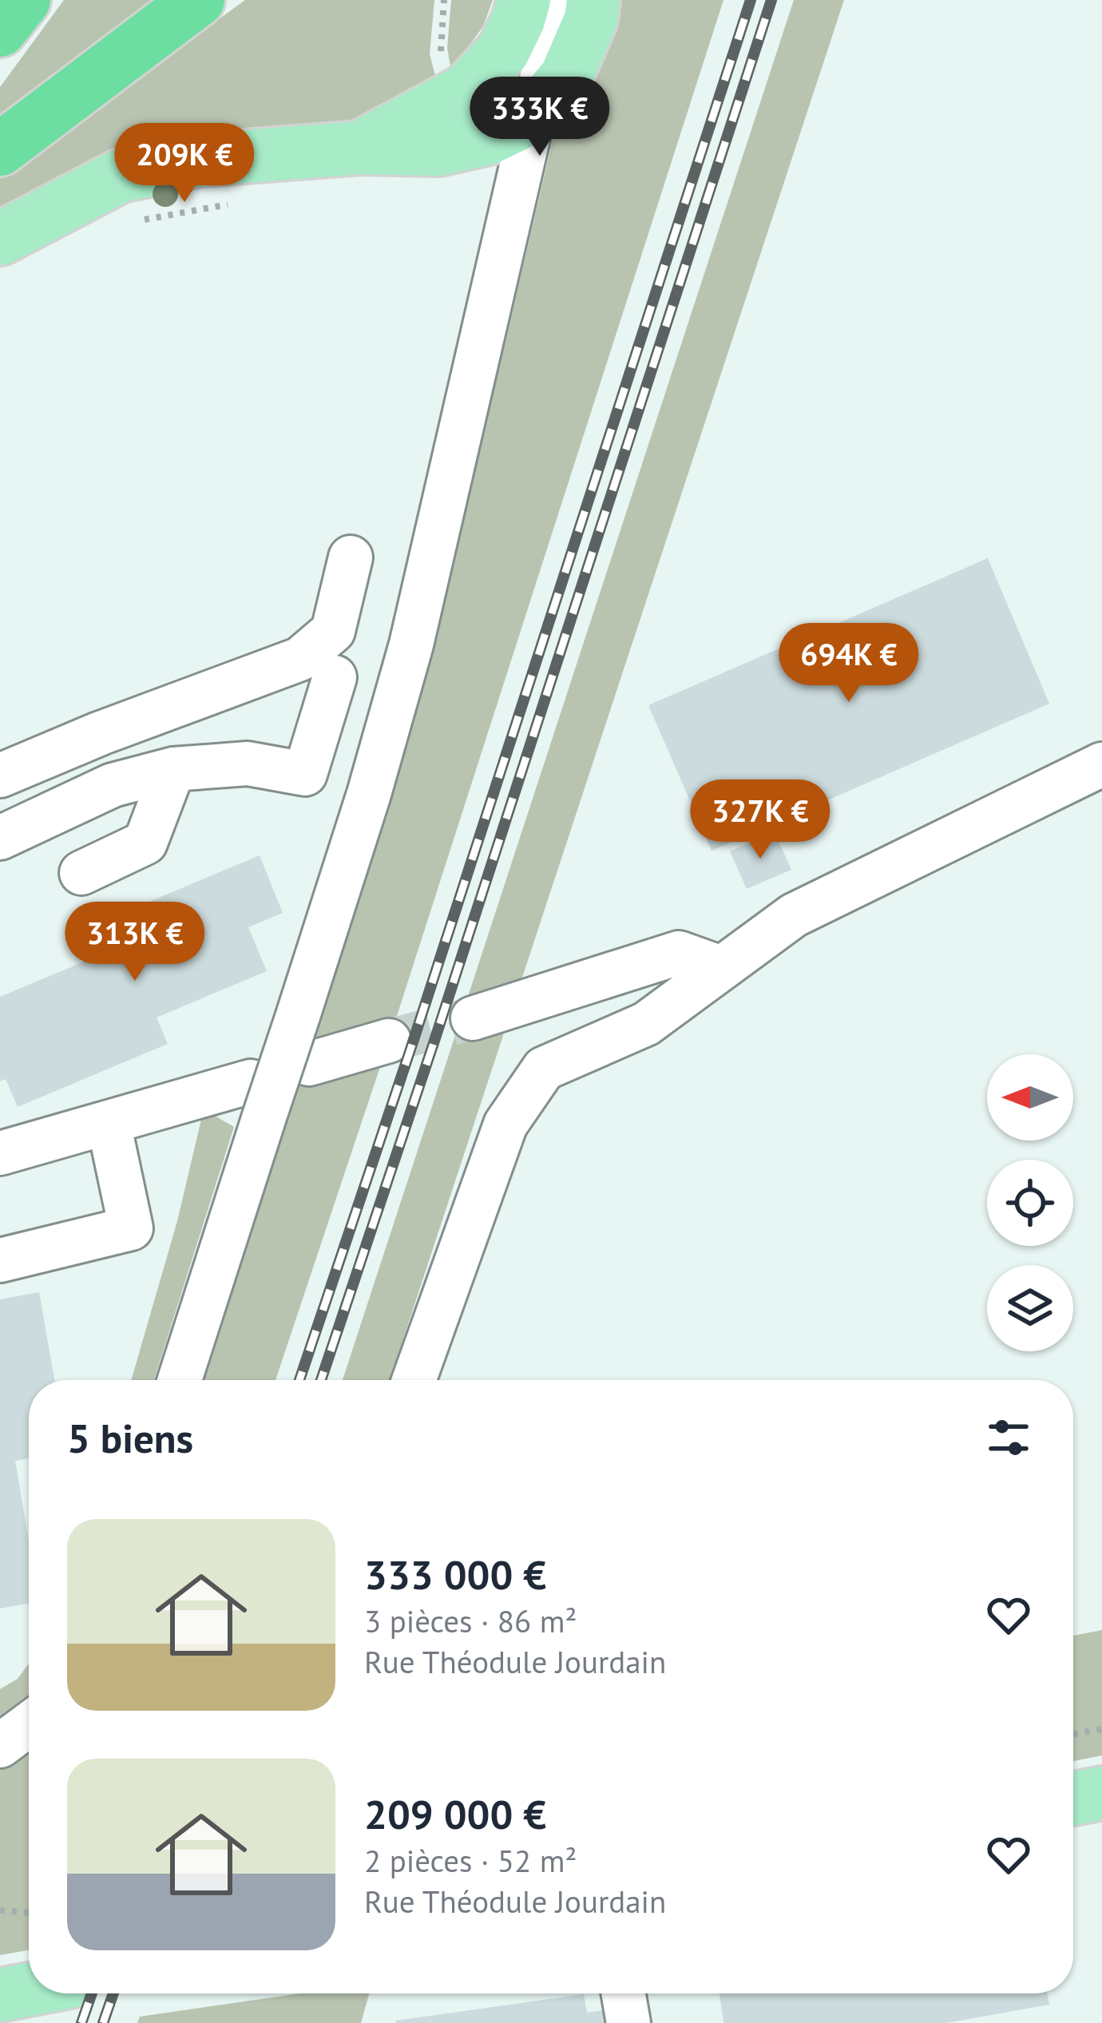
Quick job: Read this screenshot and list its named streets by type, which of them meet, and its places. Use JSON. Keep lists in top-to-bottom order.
{
  "north": "left",
  "page": {
    "price": [
      "333K €",
      "209K €",
      "694K €",
      "327K €",
      "313K €"
    ],
    "heading": "5 biens",
    "list": [
      {
        "name": "333 000 €",
        "note": "3 pièces · 86 m² · Rue Théodule Jourdain"
      },
      {
        "name": "209 000 €",
        "note": "2 pièces · 52 m² · Rue Théodule Jourdain"
      }
    ]
  }
}
